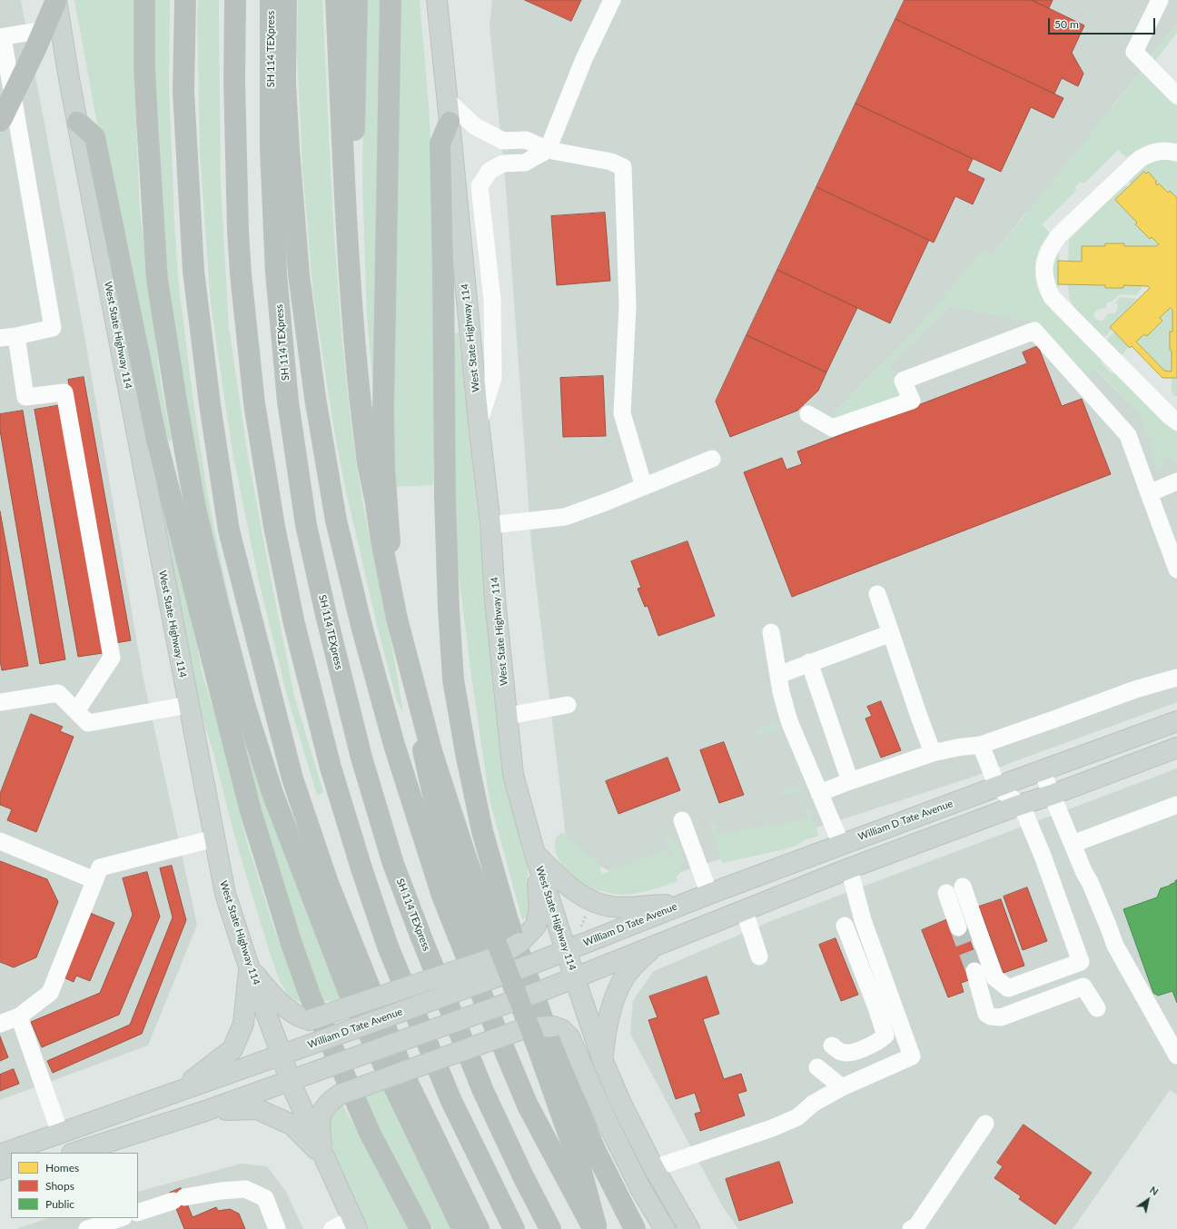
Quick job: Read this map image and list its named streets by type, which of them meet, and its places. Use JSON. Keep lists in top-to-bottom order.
{
  "streets": {
    "highway": ["SH 114 TEXpress"],
    "main road": ["West State Highway 114", "William D Tate Avenue"]
  },
  "crossings": [
    ["West State Highway 114", "William D Tate Avenue"]
  ],
  "legend": ["Homes", "Shops", "Public"],
  "scale_bar": "50 m",
  "north": "top right"
}
